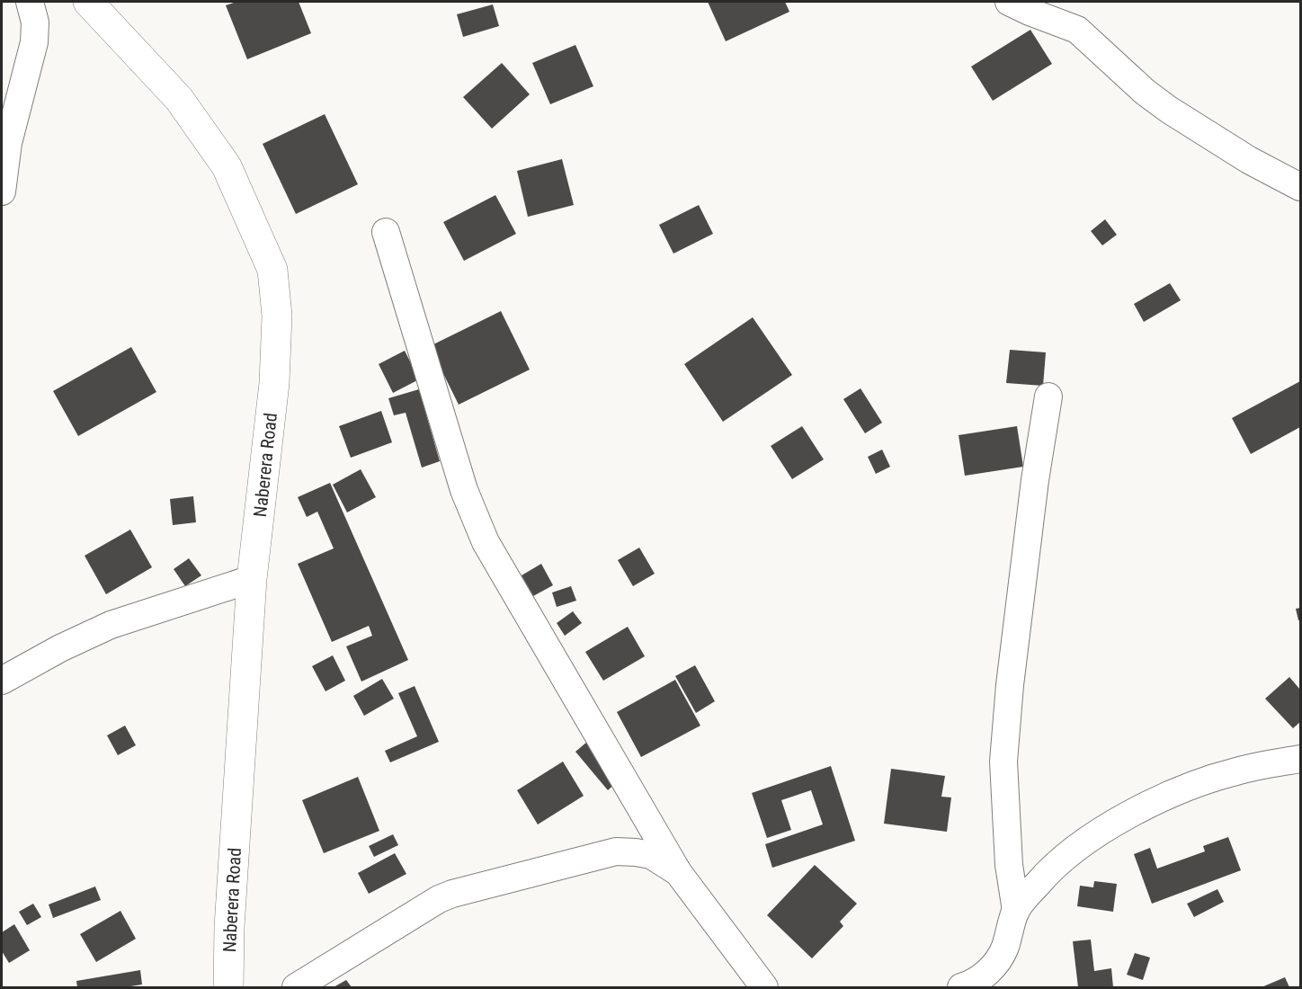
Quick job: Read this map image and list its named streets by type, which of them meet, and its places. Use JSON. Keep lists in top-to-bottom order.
{
  "streets": {
    "street": ["Naberera Road"]
  }
}
